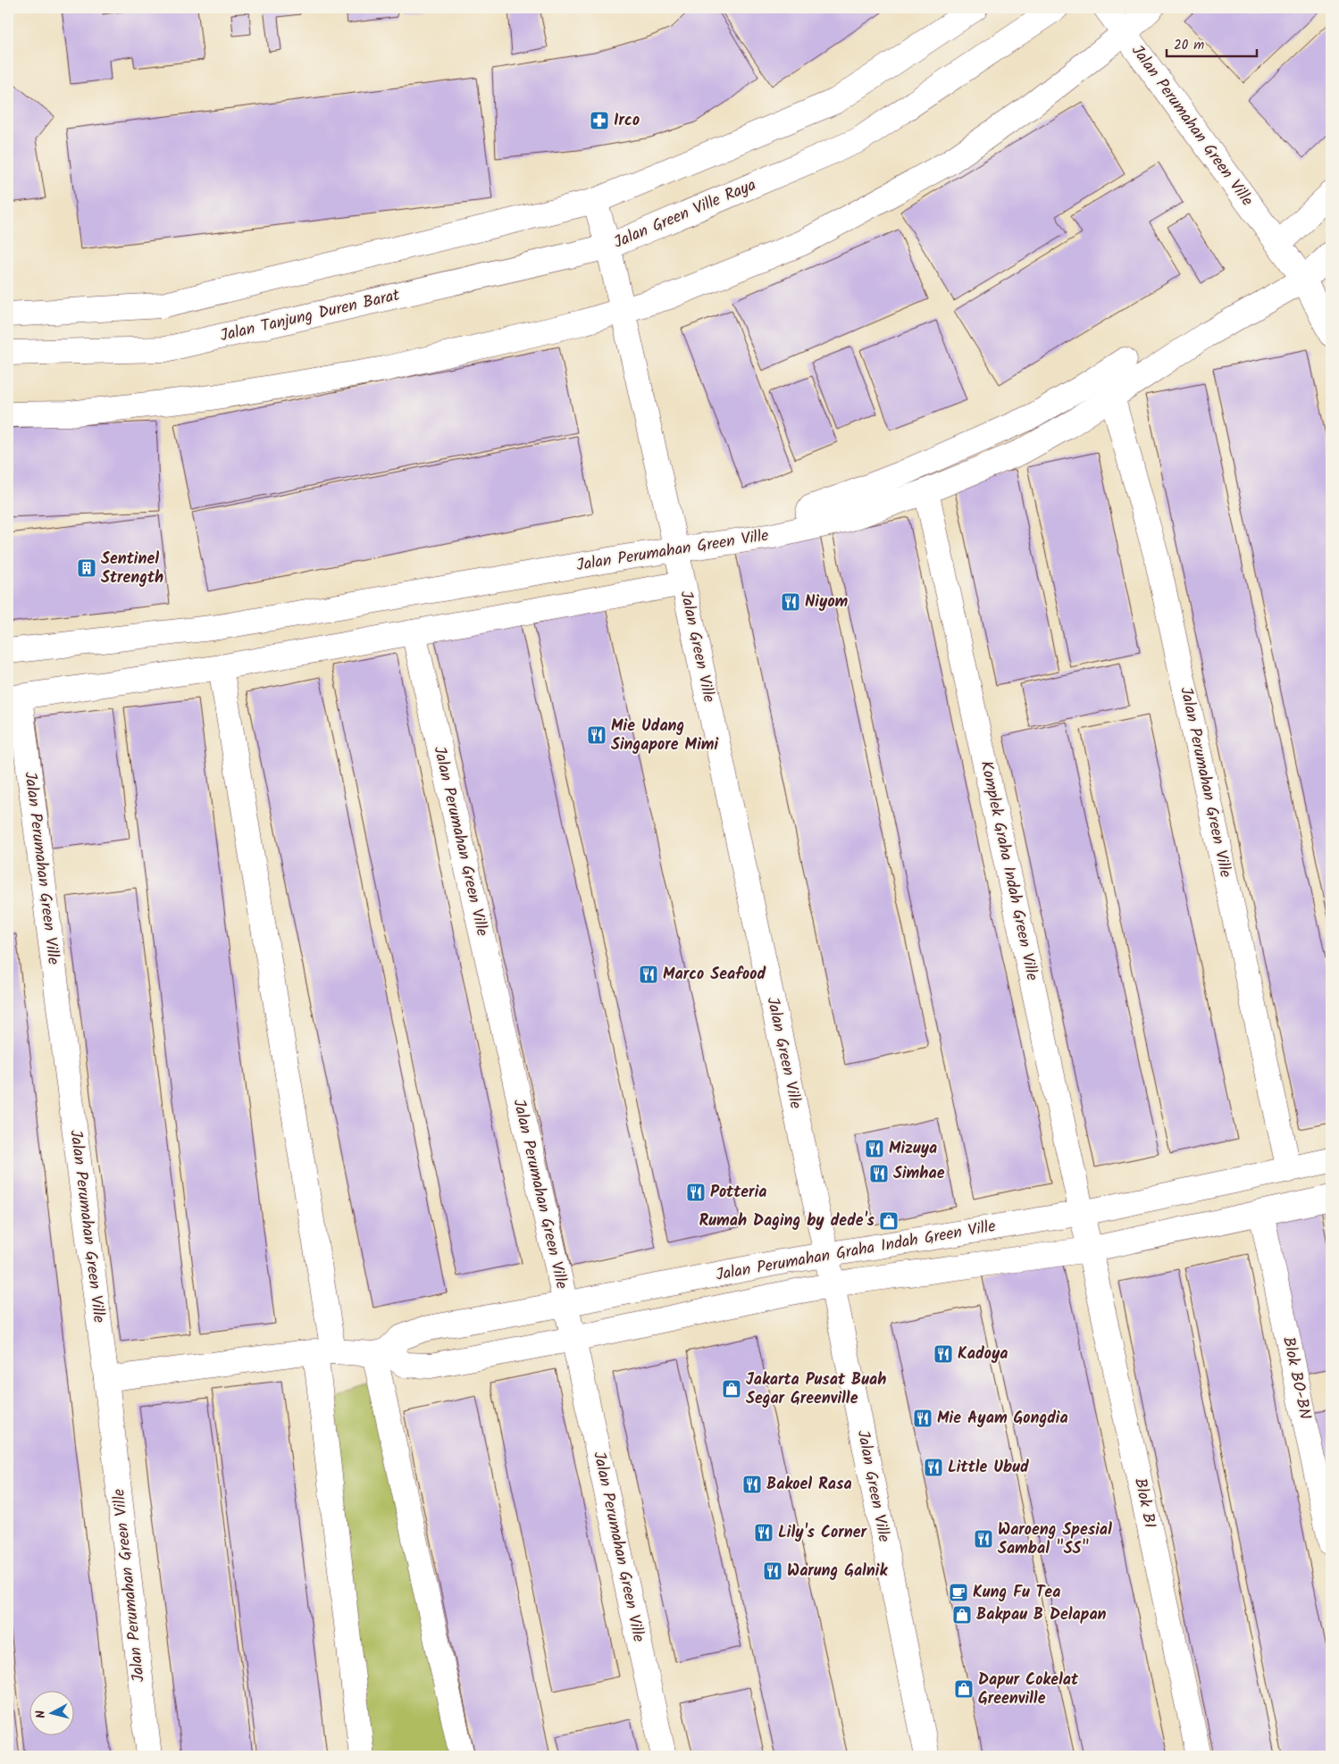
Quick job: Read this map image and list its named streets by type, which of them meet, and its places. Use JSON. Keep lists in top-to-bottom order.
{
  "streets": {
    "street": [
      "Jalan Perumahan Green Ville",
      "Jalan Green Ville Raya",
      "Jalan Tanjung Duren Barat",
      "Jalan Green Ville",
      "Komplek Graha Indah Green Ville",
      "Jalan Perumahan Graha Indah Green Ville",
      "Blok BO-BN",
      "Blok BI"
    ]
  },
  "crossings": [
    ["Jalan Perumahan Green Ville", "Jalan Green Ville"],
    ["Jalan Perumahan Green Ville", "Komplek Graha Indah Green Ville"],
    ["Jalan Perumahan Green Ville", "Jalan Perumahan Graha Indah Green Ville"],
    ["Jalan Green Ville Raya", "Jalan Tanjung Duren Barat"],
    ["Jalan Green Ville Raya", "Jalan Green Ville"],
    ["Jalan Tanjung Duren Barat", "Jalan Green Ville"],
    ["Jalan Green Ville", "Jalan Perumahan Graha Indah Green Ville"],
    ["Komplek Graha Indah Green Ville", "Jalan Perumahan Graha Indah Green Ville"],
    ["Komplek Graha Indah Green Ville", "Blok BI"],
    ["Jalan Perumahan Graha Indah Green Ville", "Blok BO-BN"],
    ["Jalan Perumahan Graha Indah Green Ville", "Blok BI"]
  ],
  "places": {
    "pharmacy": ["Irco"],
    "building": ["Sentinel Strength"],
    "restaurant": [
      "Niyom",
      "Mie Udang Singapore Mimi",
      "Marco Seafood",
      "Mizuya",
      "Simhae",
      "Potteria",
      "Kadoya",
      "Mie Ayam Gongdia",
      "Little Ubud",
      "Bakoel Rasa",
      "Lily's Corner",
      "Waroeng Spesial Sambal \"SS\"",
      "Warung Galnik"
    ],
    "shop": [
      "Rumah Daging by dede's",
      "Jakarta Pusat Buah Segar Greenville",
      "Bakpau B Delapan",
      "Dapur Cokelat Greenville"
    ],
    "cafe": ["Kung Fu Tea"]
  },
  "scale_bar": "20 m",
  "north": "left"
}
